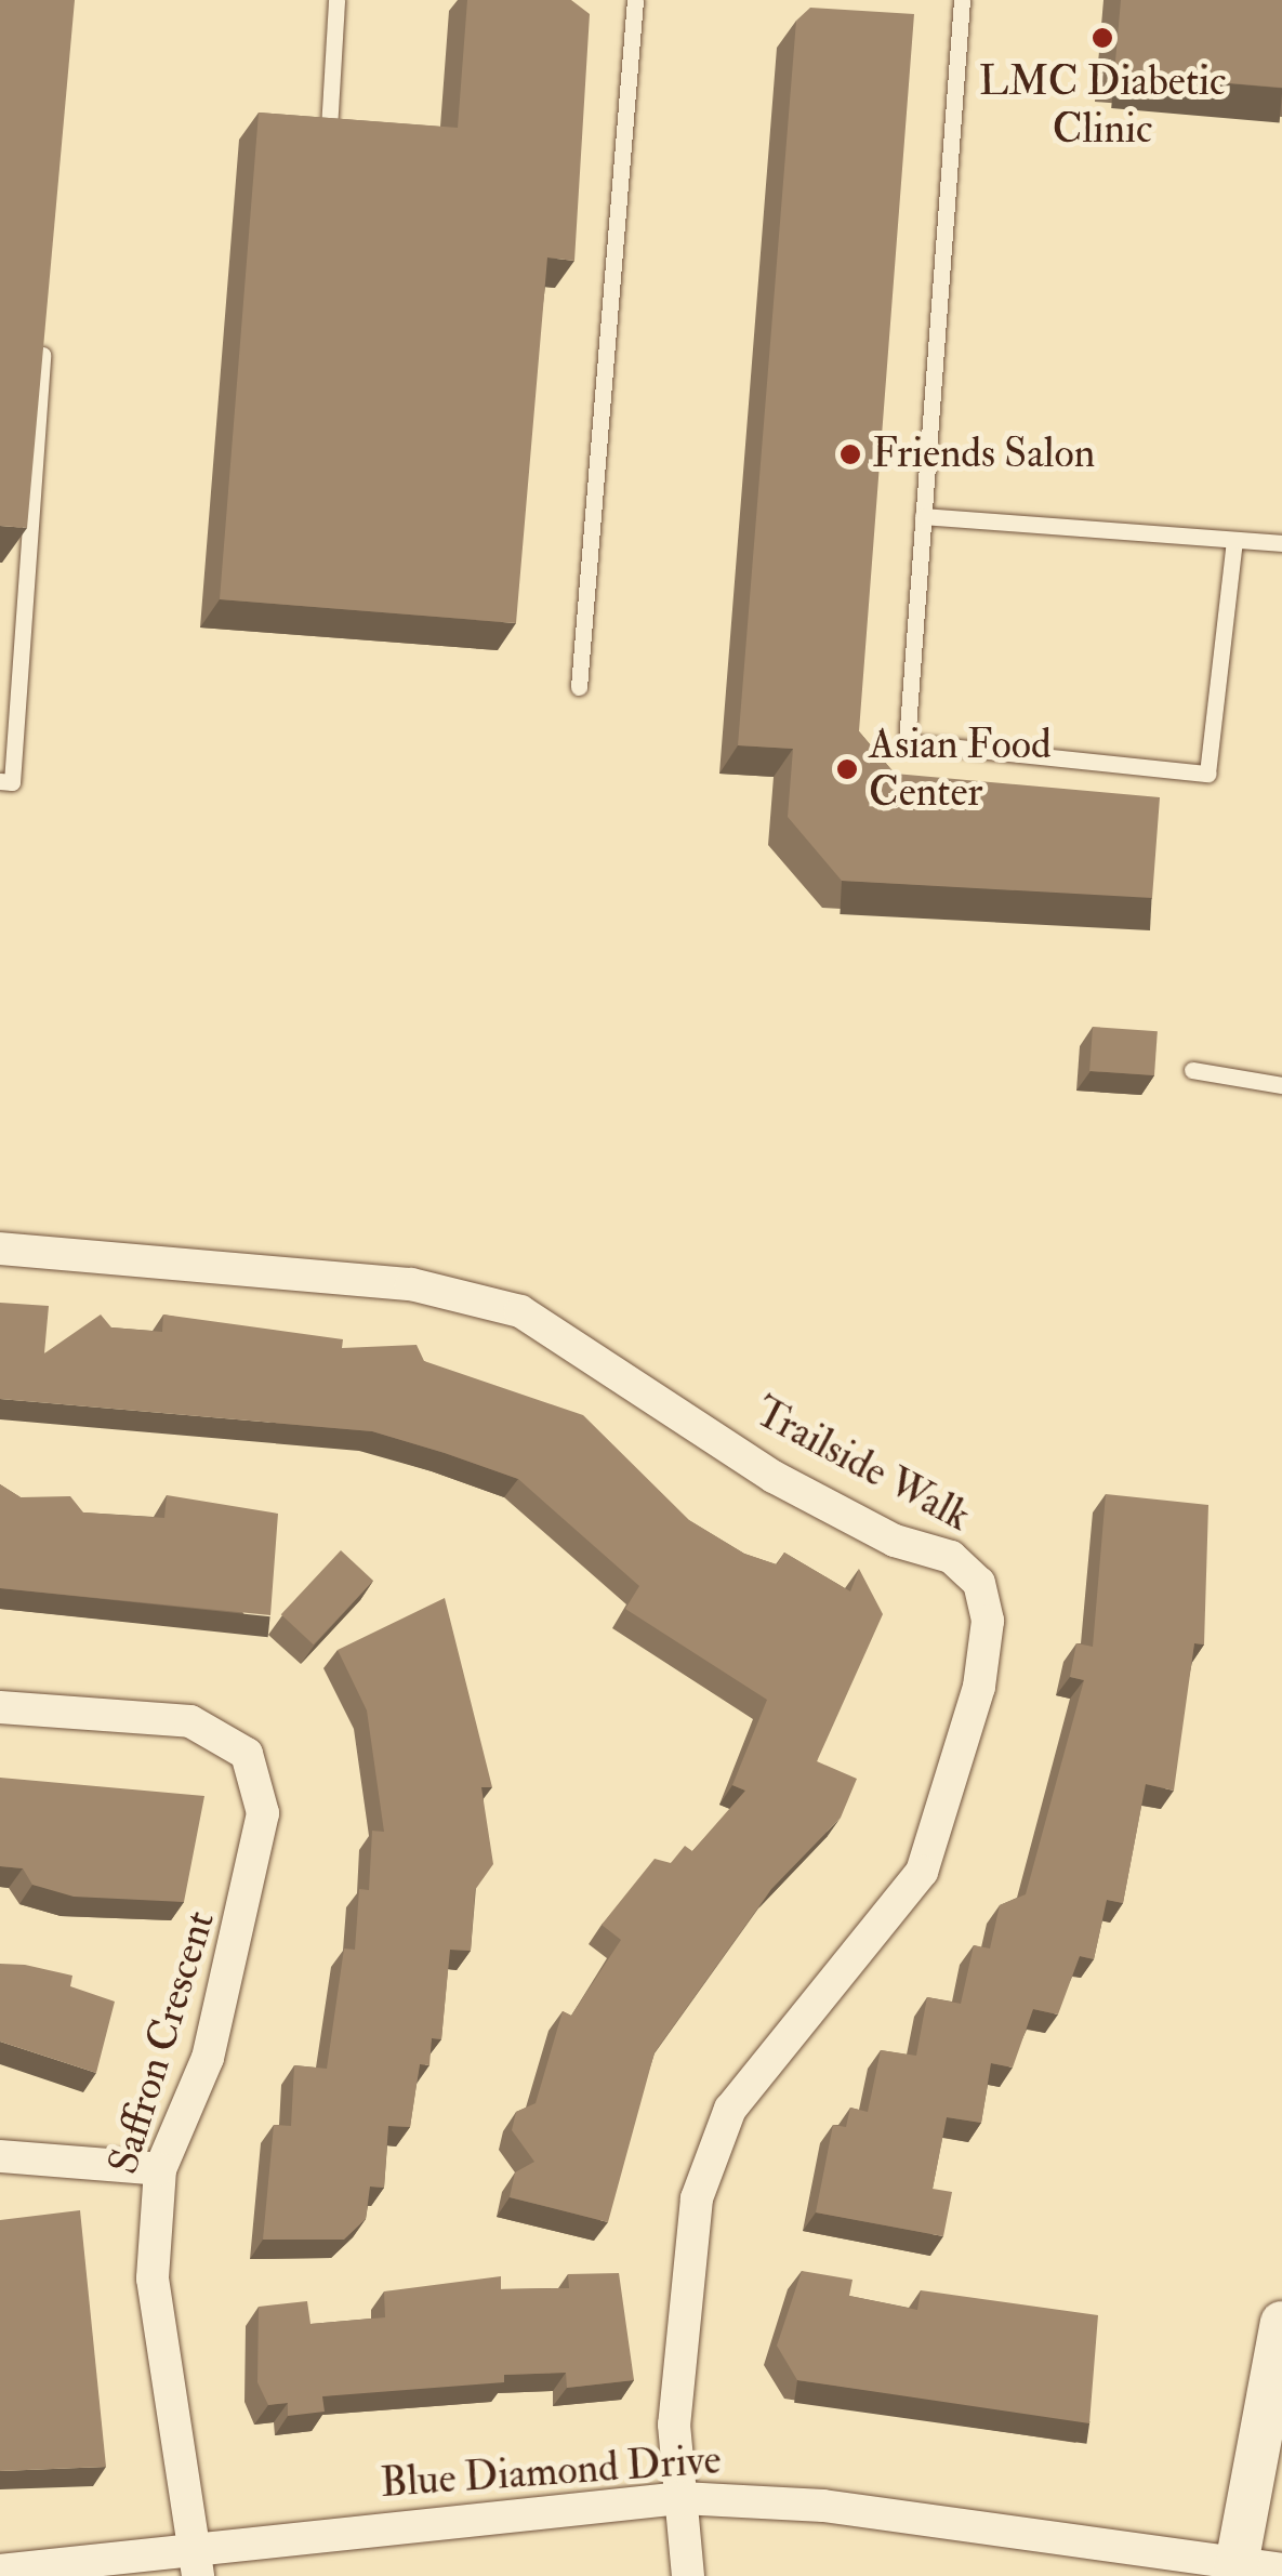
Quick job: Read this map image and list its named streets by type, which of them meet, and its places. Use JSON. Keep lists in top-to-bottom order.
{
  "streets": {
    "street": ["Trailside Walk", "Saffron Crescent", "Blue Diamond Drive"]
  },
  "crossings": [
    ["Trailside Walk", "Blue Diamond Drive"],
    ["Saffron Crescent", "Blue Diamond Drive"]
  ],
  "places": ["LMC Diabetic Clinic", "Friends Salon", "Asian Food Center"]
}
